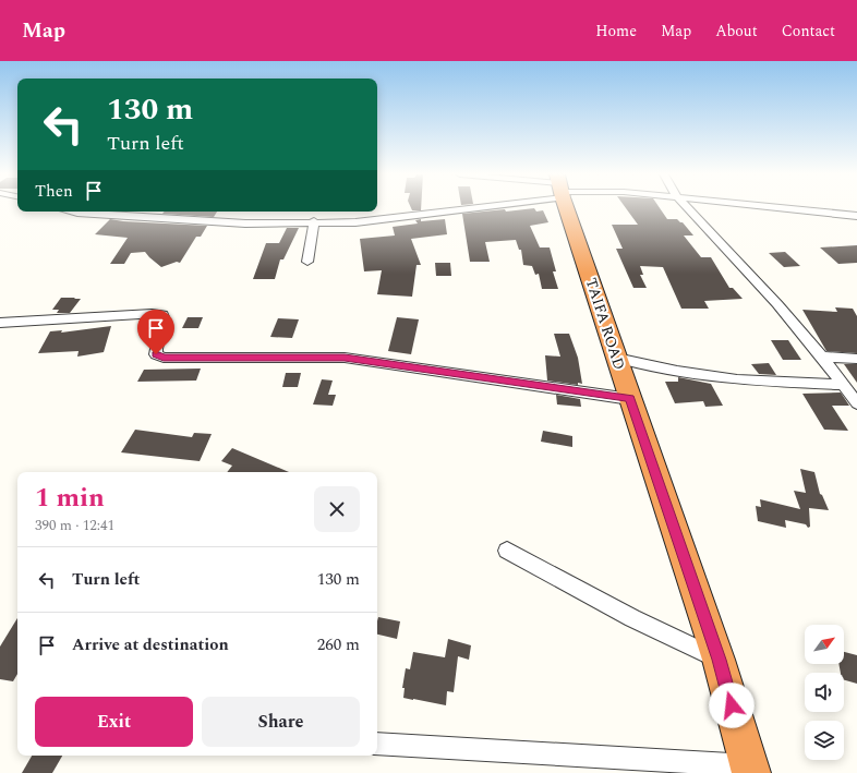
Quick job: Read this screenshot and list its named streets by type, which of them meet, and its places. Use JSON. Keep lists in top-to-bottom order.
{
  "streets": {
    "highway": ["TAIFA ROAD"]
  },
  "north": "top right",
  "page": {
    "header": "Map",
    "nav": [
      "Home",
      "Map",
      "About",
      "Contact"
    ],
    "turn": ["130 m", "Turn left"],
    "then": "Then",
    "heading": ["1 min", "390 m · 12:41"],
    "list": [
      {
        "name": "Turn left",
        "value": "130 m"
      },
      {
        "name": "Arrive at destination",
        "value": "260 m"
      }
    ],
    "buttons": ["Exit", "Share"]
  }
}
